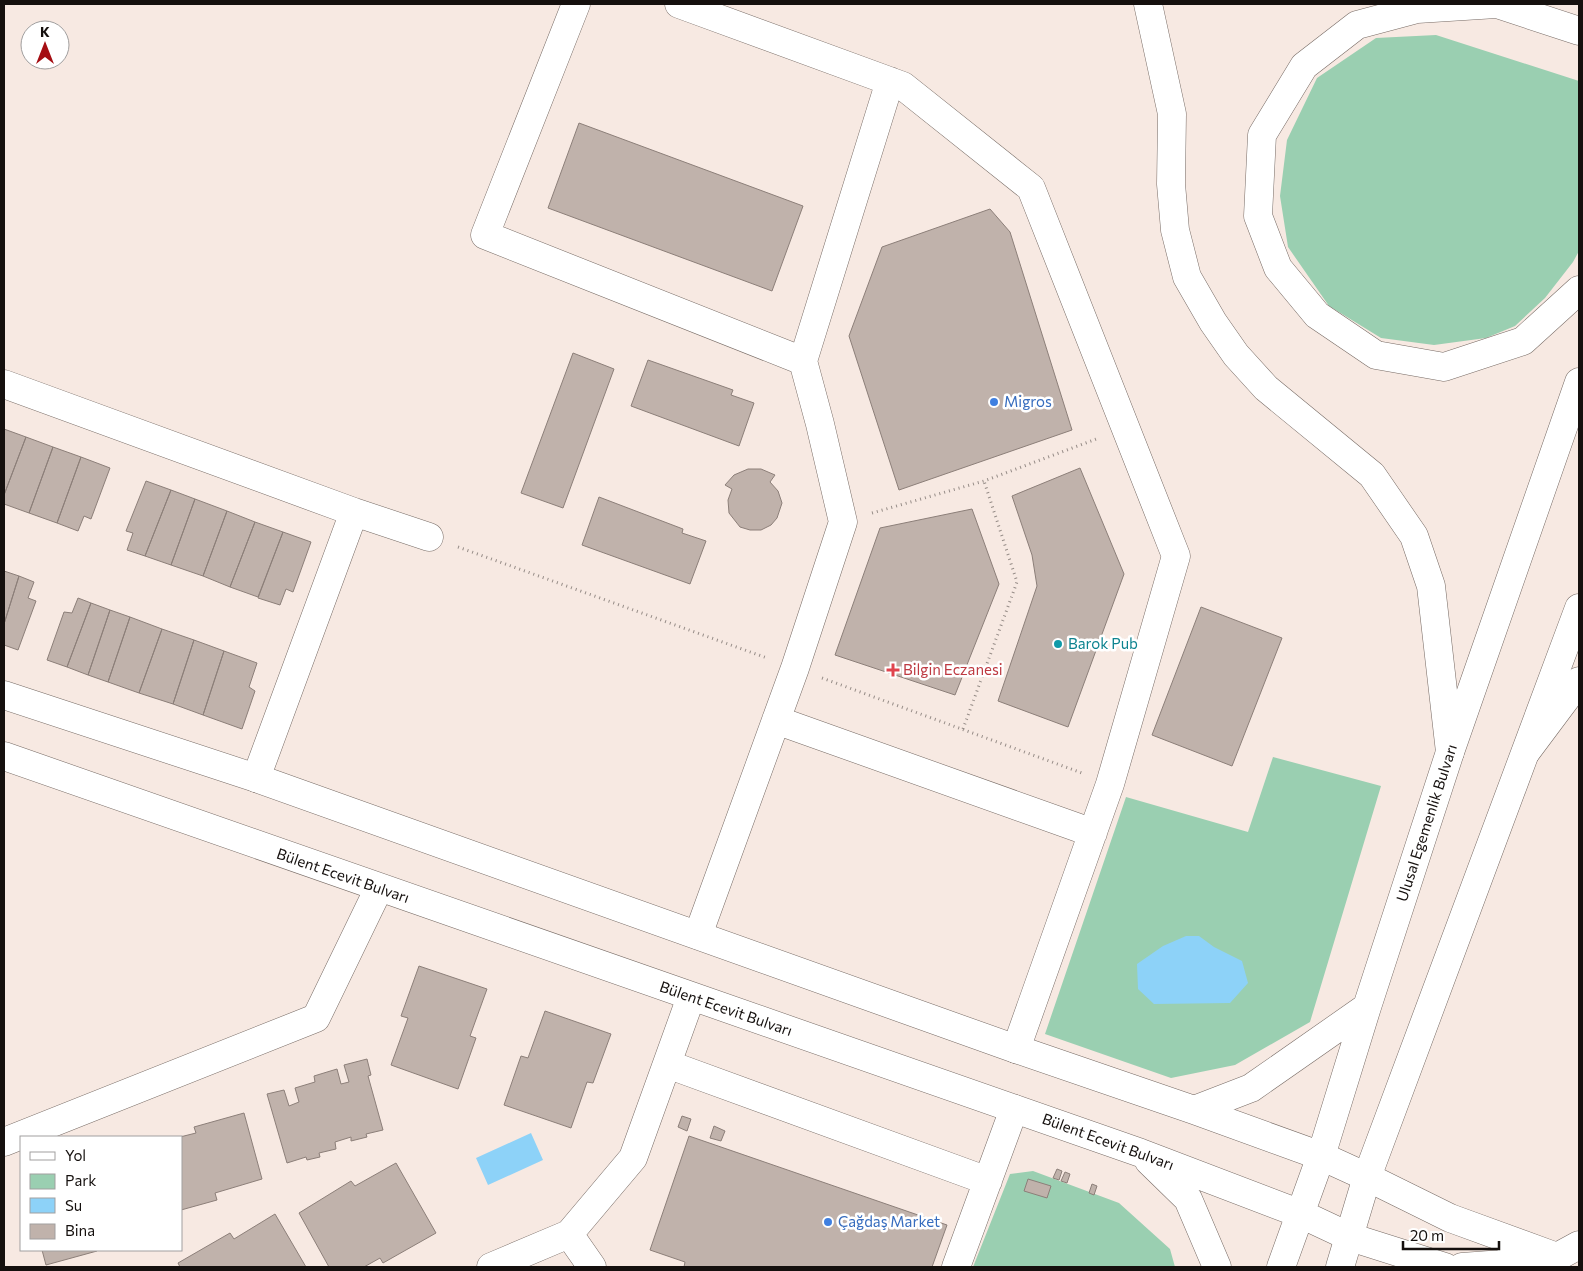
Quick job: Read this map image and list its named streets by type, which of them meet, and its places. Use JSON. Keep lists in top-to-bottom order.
{
  "streets": {
    "main road": ["Ulusal Egemenlik Bulvarı", "Bülent Ecevit Bulvarı"]
  },
  "crossings": [
    ["Ulusal Egemenlik Bulvarı", "Bülent Ecevit Bulvarı"]
  ],
  "places": {
    "other": ["Migros", "Barok Pub", "Çağdaş Market"],
    "health": ["Bilgin Eczanesi"]
  },
  "legend": [
    "Yol",
    "Park",
    "Su",
    "Bina"
  ],
  "scale_bar": "20 m",
  "north": "top"
}
